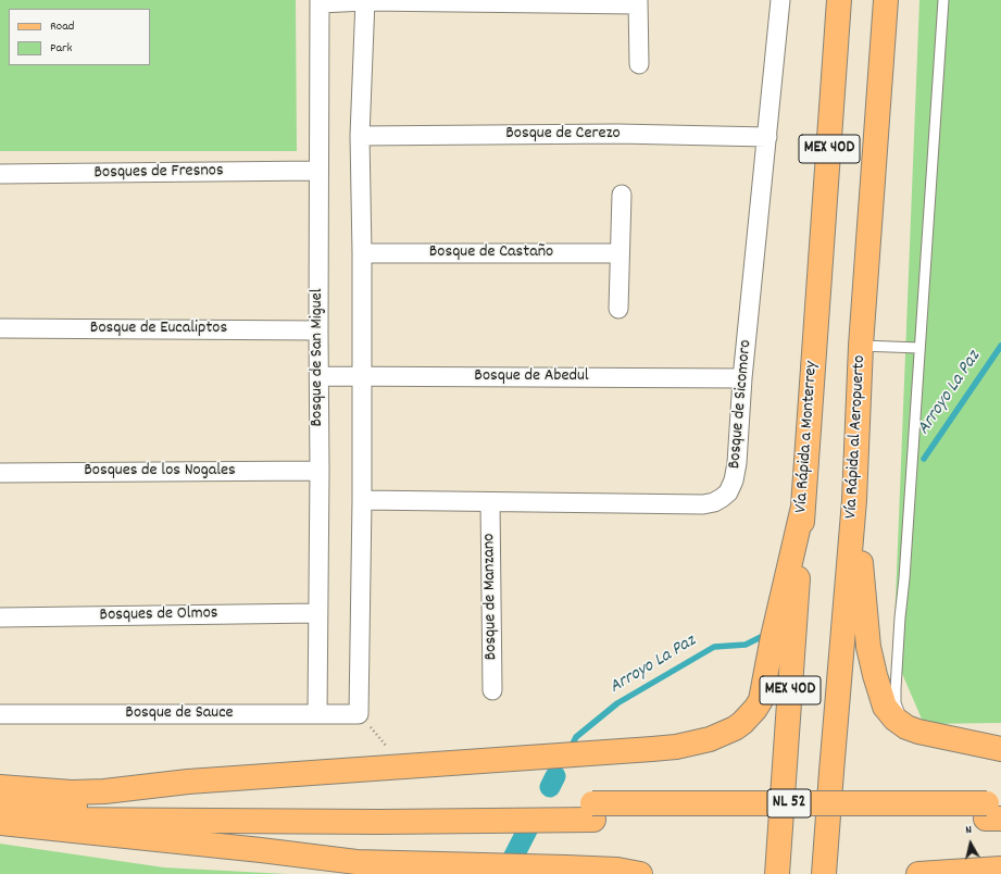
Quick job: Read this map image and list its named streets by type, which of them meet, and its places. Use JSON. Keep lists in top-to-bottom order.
{
  "streets": {
    "main road": [
      "MEX 40D",
      "Vía Rápida a Monterrey",
      "Vía Rápida al Aeropuerto",
      "NL 52"
    ],
    "street": [
      "Bosque de Cerezo",
      "Bosques de Fresnos",
      "Bosque de Castaño",
      "Bosque de Eucaliptos",
      "Bosque de San Miguel",
      "Bosque de Abedul",
      "Bosque de Sicomoro",
      "Bosques de los Nogales",
      "Bosque de Manzano",
      "Bosques de Olmos",
      "Bosque de Sauce"
    ]
  },
  "crossings": [
    ["Bosque de Cerezo", "Bosque de Sicomoro"],
    ["Bosques de Fresnos", "Bosque de San Miguel"],
    ["Bosque de Eucaliptos", "Bosque de San Miguel"],
    ["Bosque de San Miguel", "Bosque de Abedul"],
    ["Bosque de San Miguel", "Bosques de los Nogales"],
    ["Bosque de San Miguel", "Bosques de Olmos"],
    ["Bosque de San Miguel", "Bosque de Sauce"],
    ["Bosque de Abedul", "Bosque de Sicomoro"],
    ["Bosque de Sicomoro", "Bosque de Manzano"]
  ],
  "water": ["Arroyo La Paz"],
  "legend": ["Road", "Park"],
  "north": "top"
}
